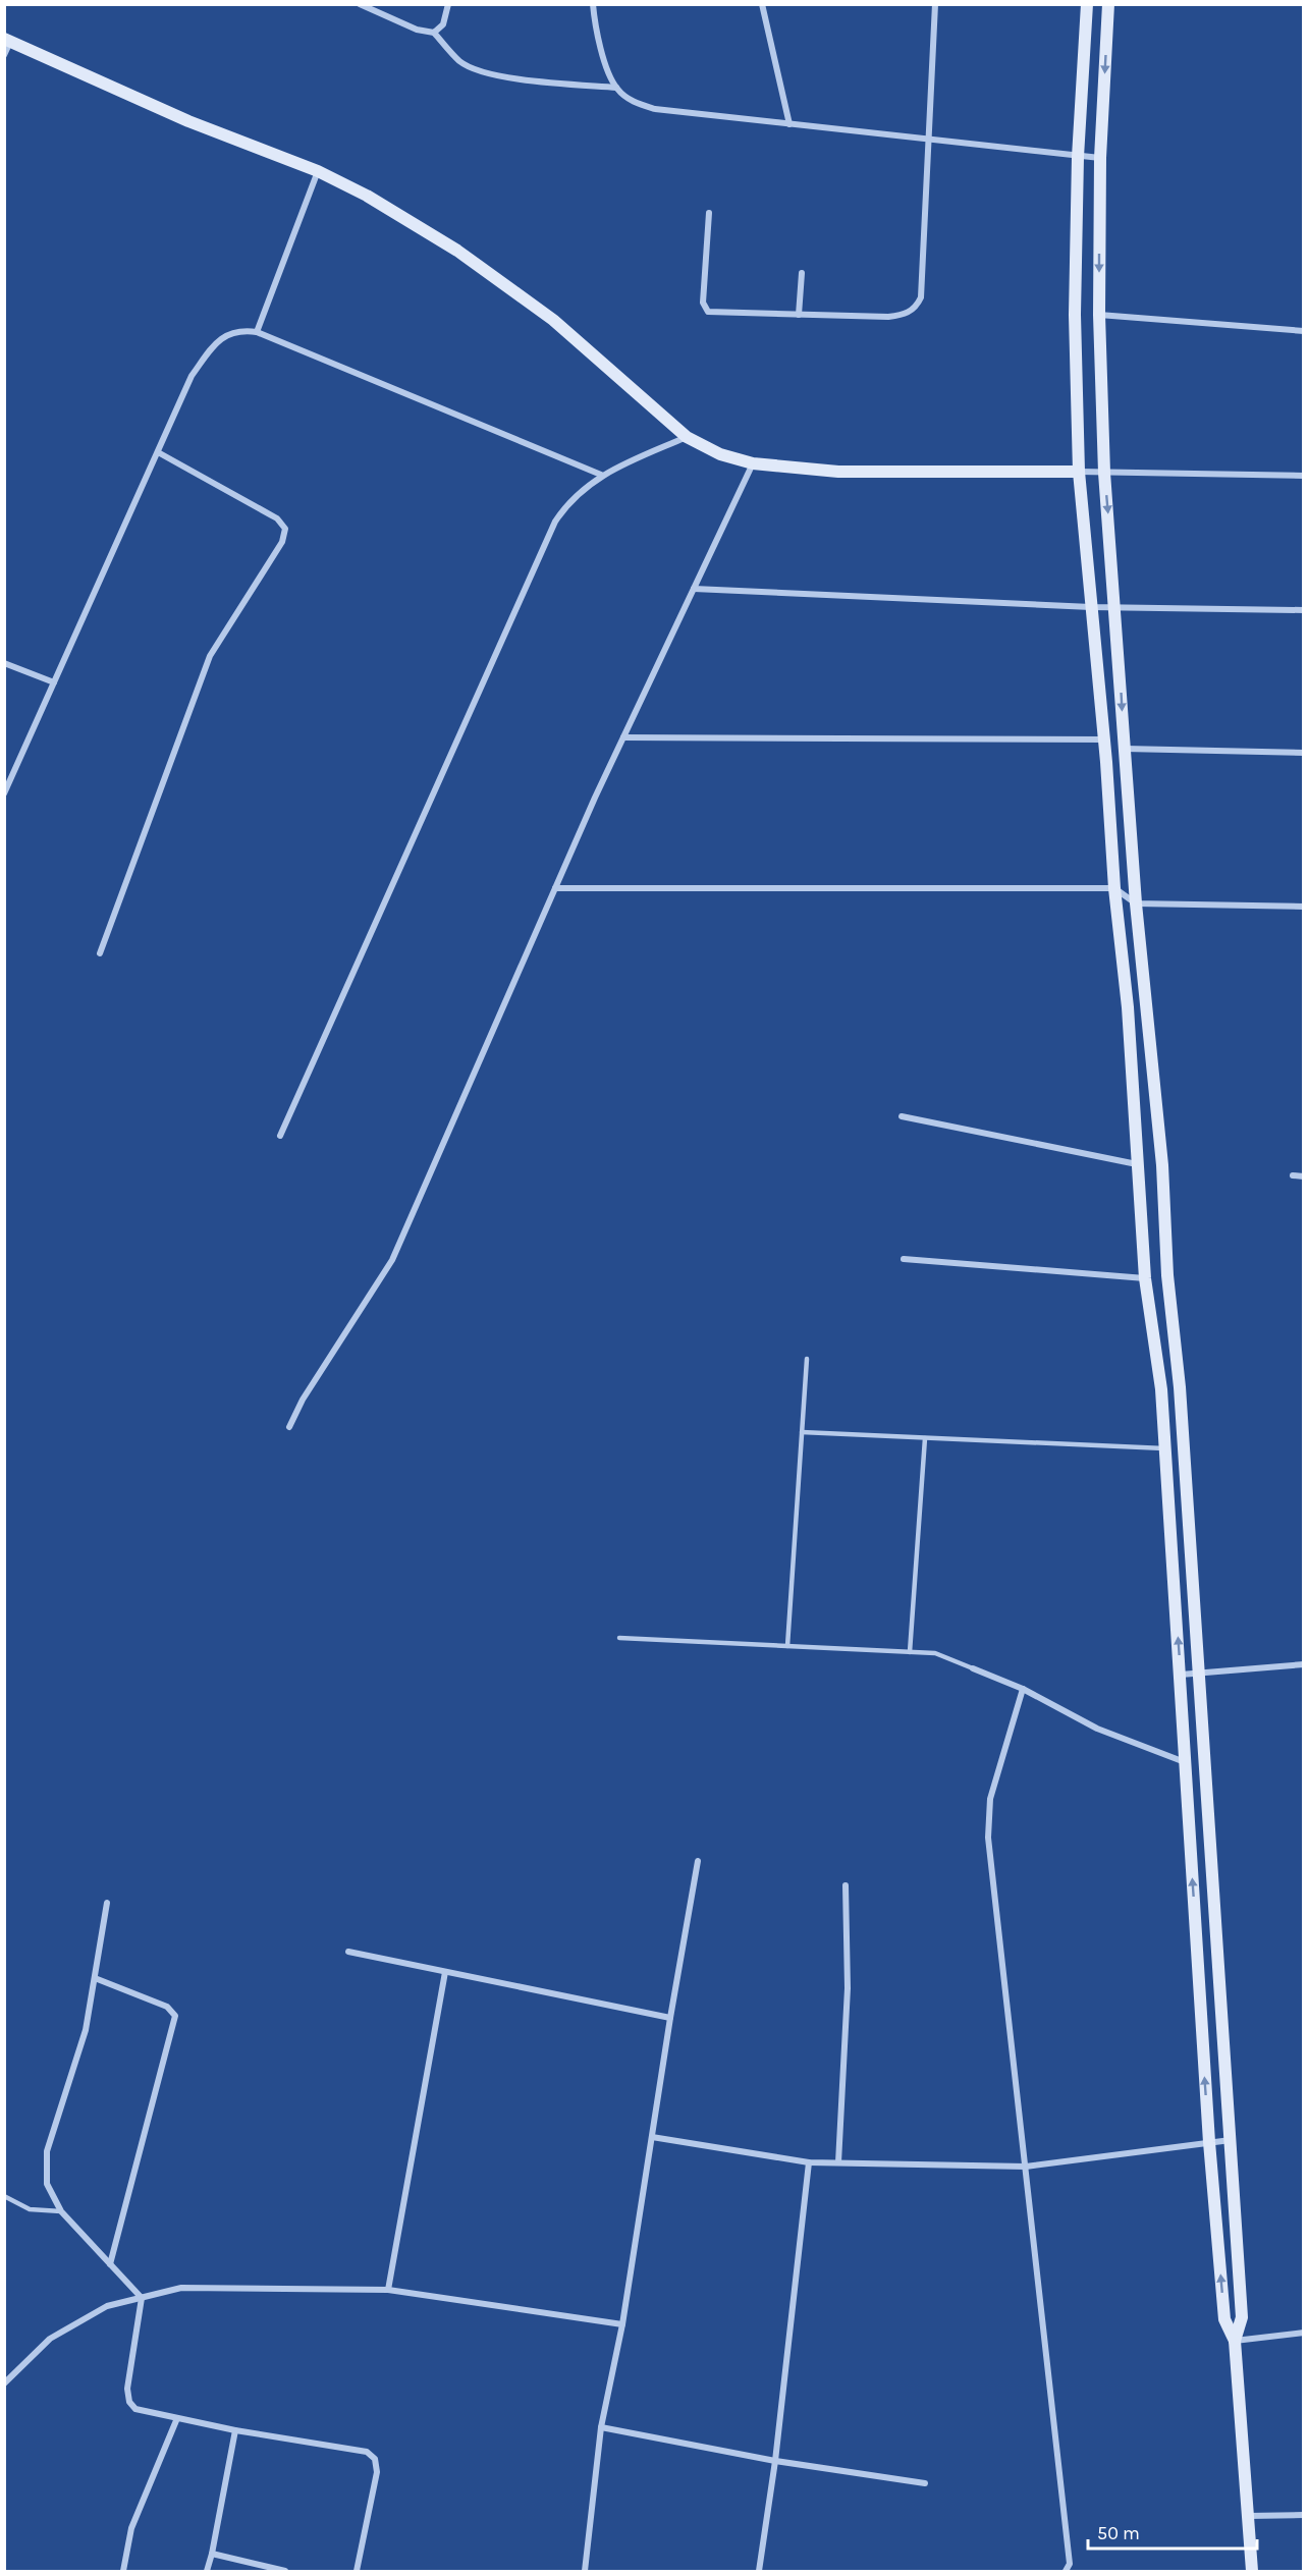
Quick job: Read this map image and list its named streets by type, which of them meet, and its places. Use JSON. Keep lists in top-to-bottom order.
{
  "scale_bar": "50 m"
}
